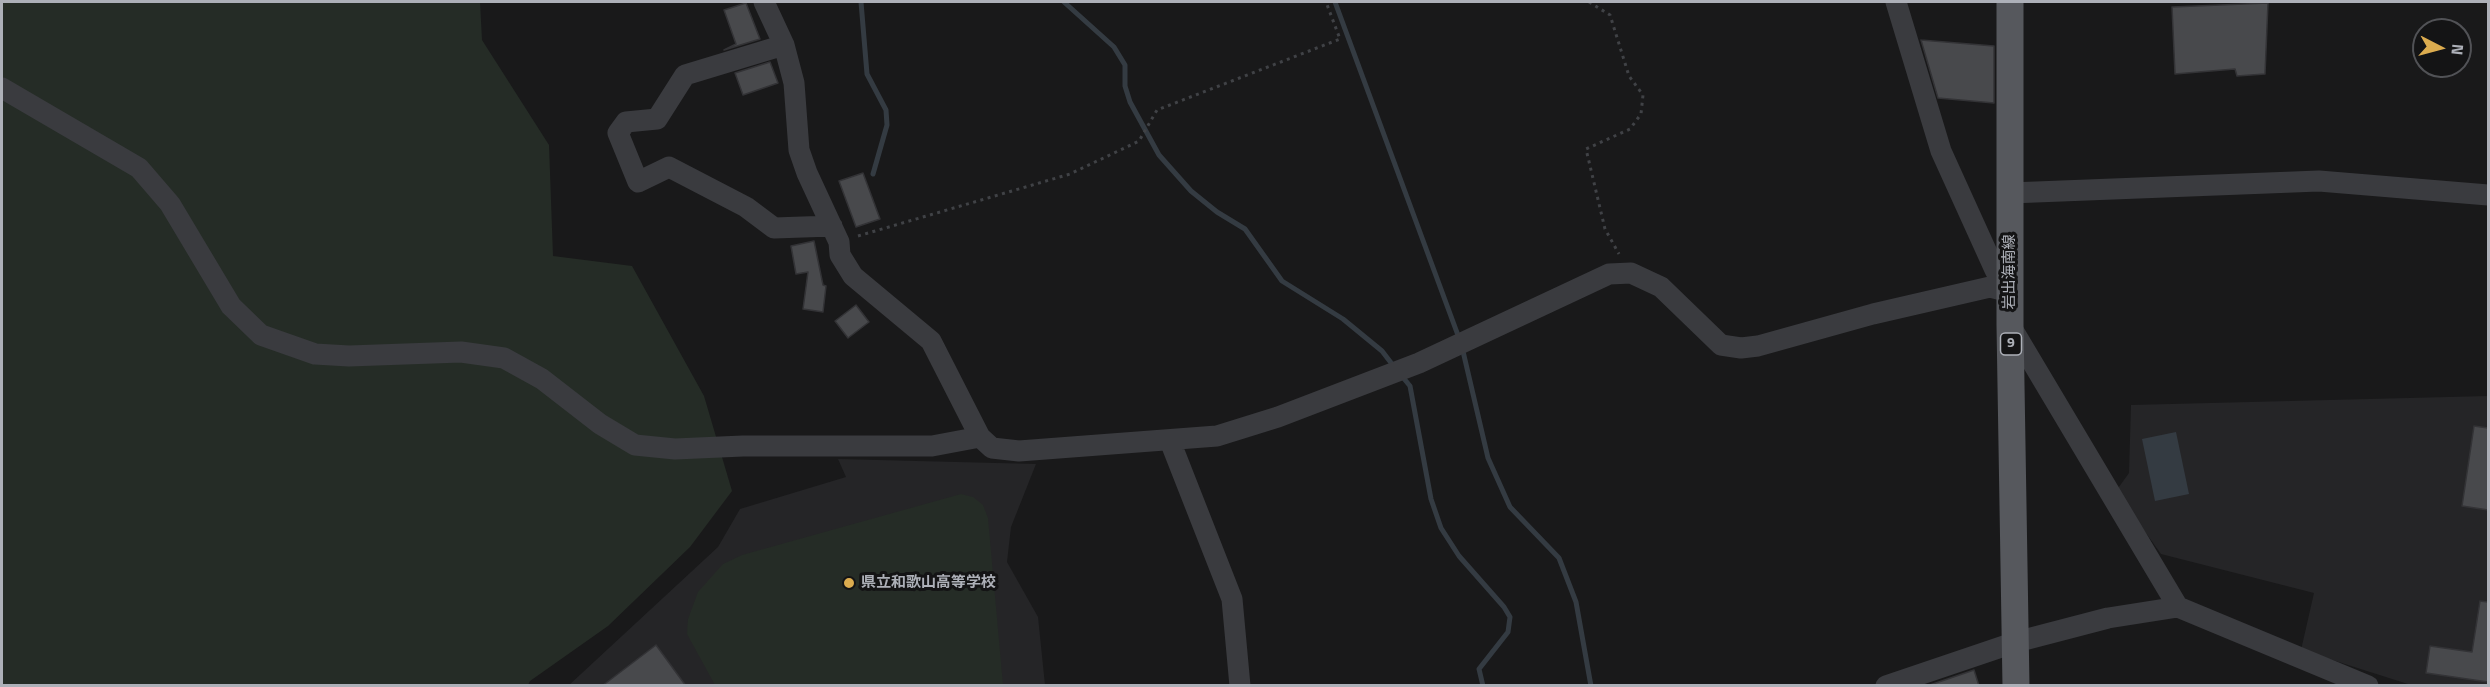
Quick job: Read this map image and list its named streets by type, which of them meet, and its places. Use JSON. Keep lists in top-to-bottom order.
{
  "streets": {
    "main road": ["岩出海南線", "9"]
  },
  "places": ["県立和歌山高等学校"],
  "north": "right"
}
